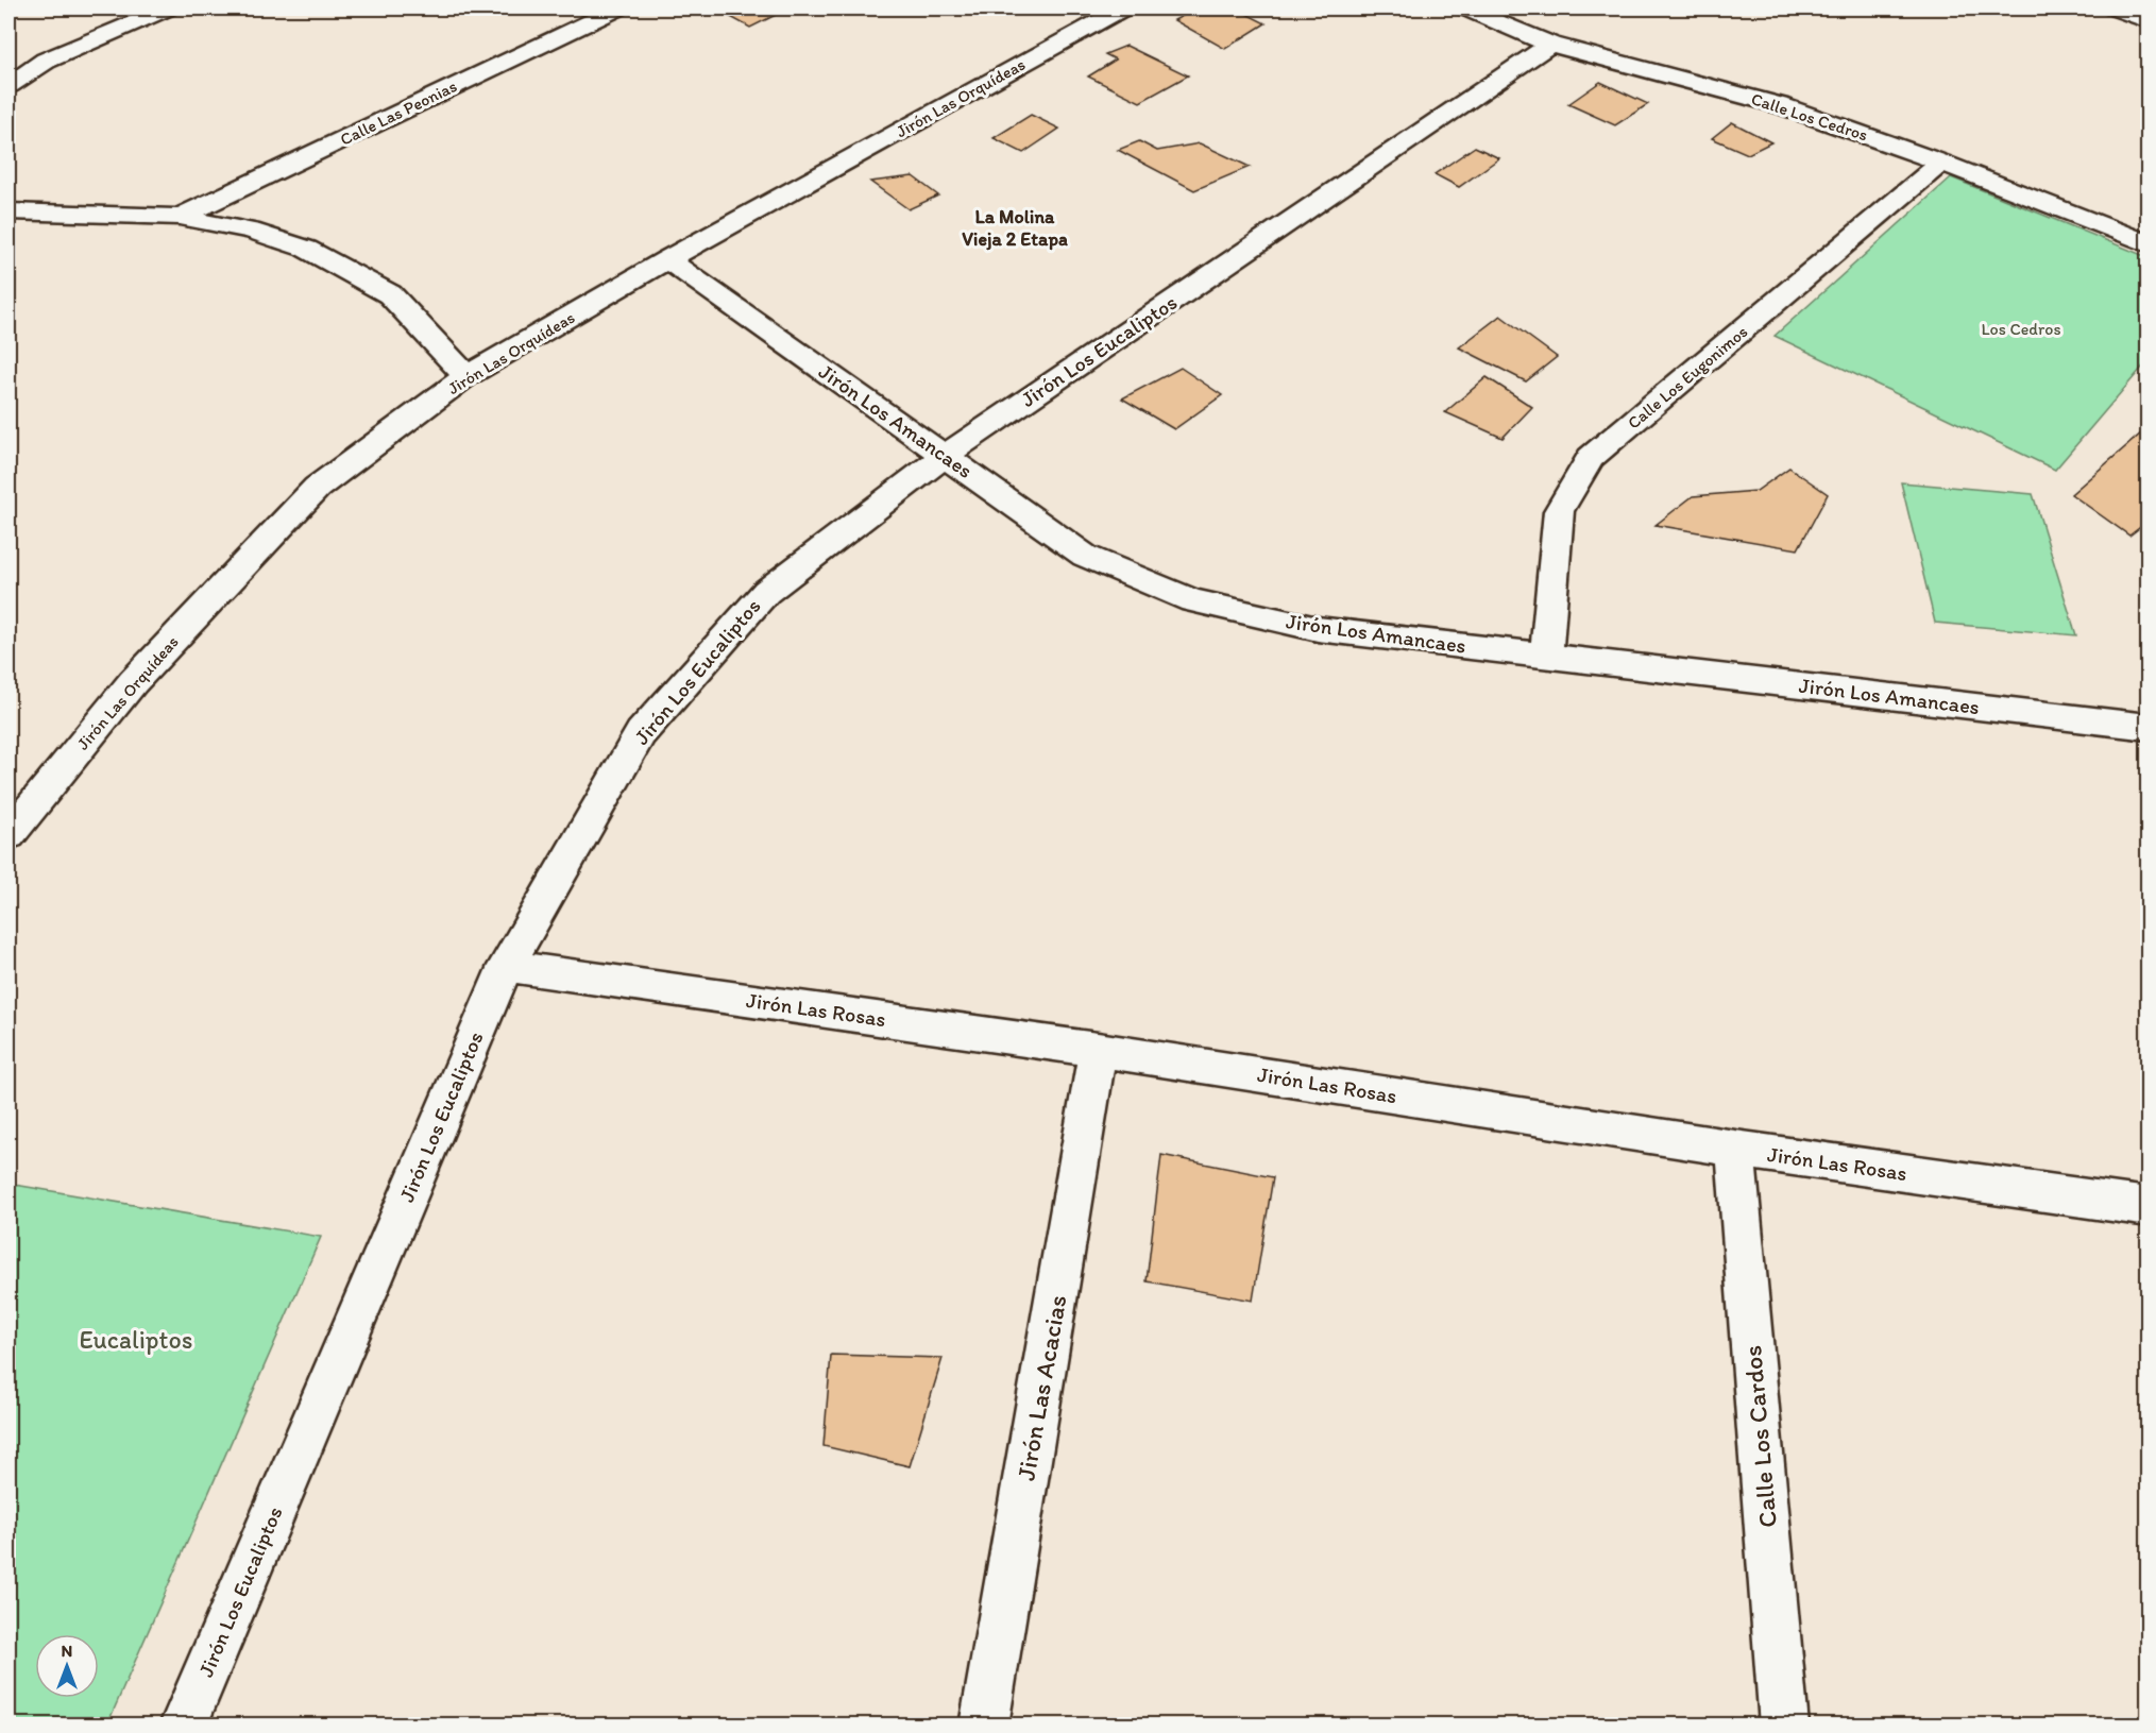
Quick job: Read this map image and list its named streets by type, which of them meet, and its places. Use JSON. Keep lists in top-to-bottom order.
{
  "streets": {
    "street": [
      "Jirón Las Orquídeas",
      "Calle Las Peonias",
      "Calle Los Cedros",
      "Jirón Los Eucaliptos",
      "Calle Los Eugonimos",
      "Jirón Los Amancaes",
      "Jirón Las Rosas",
      "Jirón Las Acacias",
      "Calle Los Cardos"
    ]
  },
  "crossings": [
    ["Jirón Las Orquídeas", "Jirón Los Amancaes"],
    ["Calle Los Cedros", "Jirón Los Eucaliptos"],
    ["Calle Los Cedros", "Calle Los Eugonimos"],
    ["Jirón Los Eucaliptos", "Jirón Los Amancaes"],
    ["Jirón Los Eucaliptos", "Jirón Las Rosas"],
    ["Calle Los Eugonimos", "Jirón Los Amancaes"],
    ["Jirón Las Rosas", "Jirón Las Acacias"],
    ["Jirón Las Rosas", "Calle Los Cardos"]
  ],
  "districts": ["La Molina Vieja 2 Etapa"],
  "parks": ["Los Cedros", "Eucaliptos"],
  "north": "top"
}
